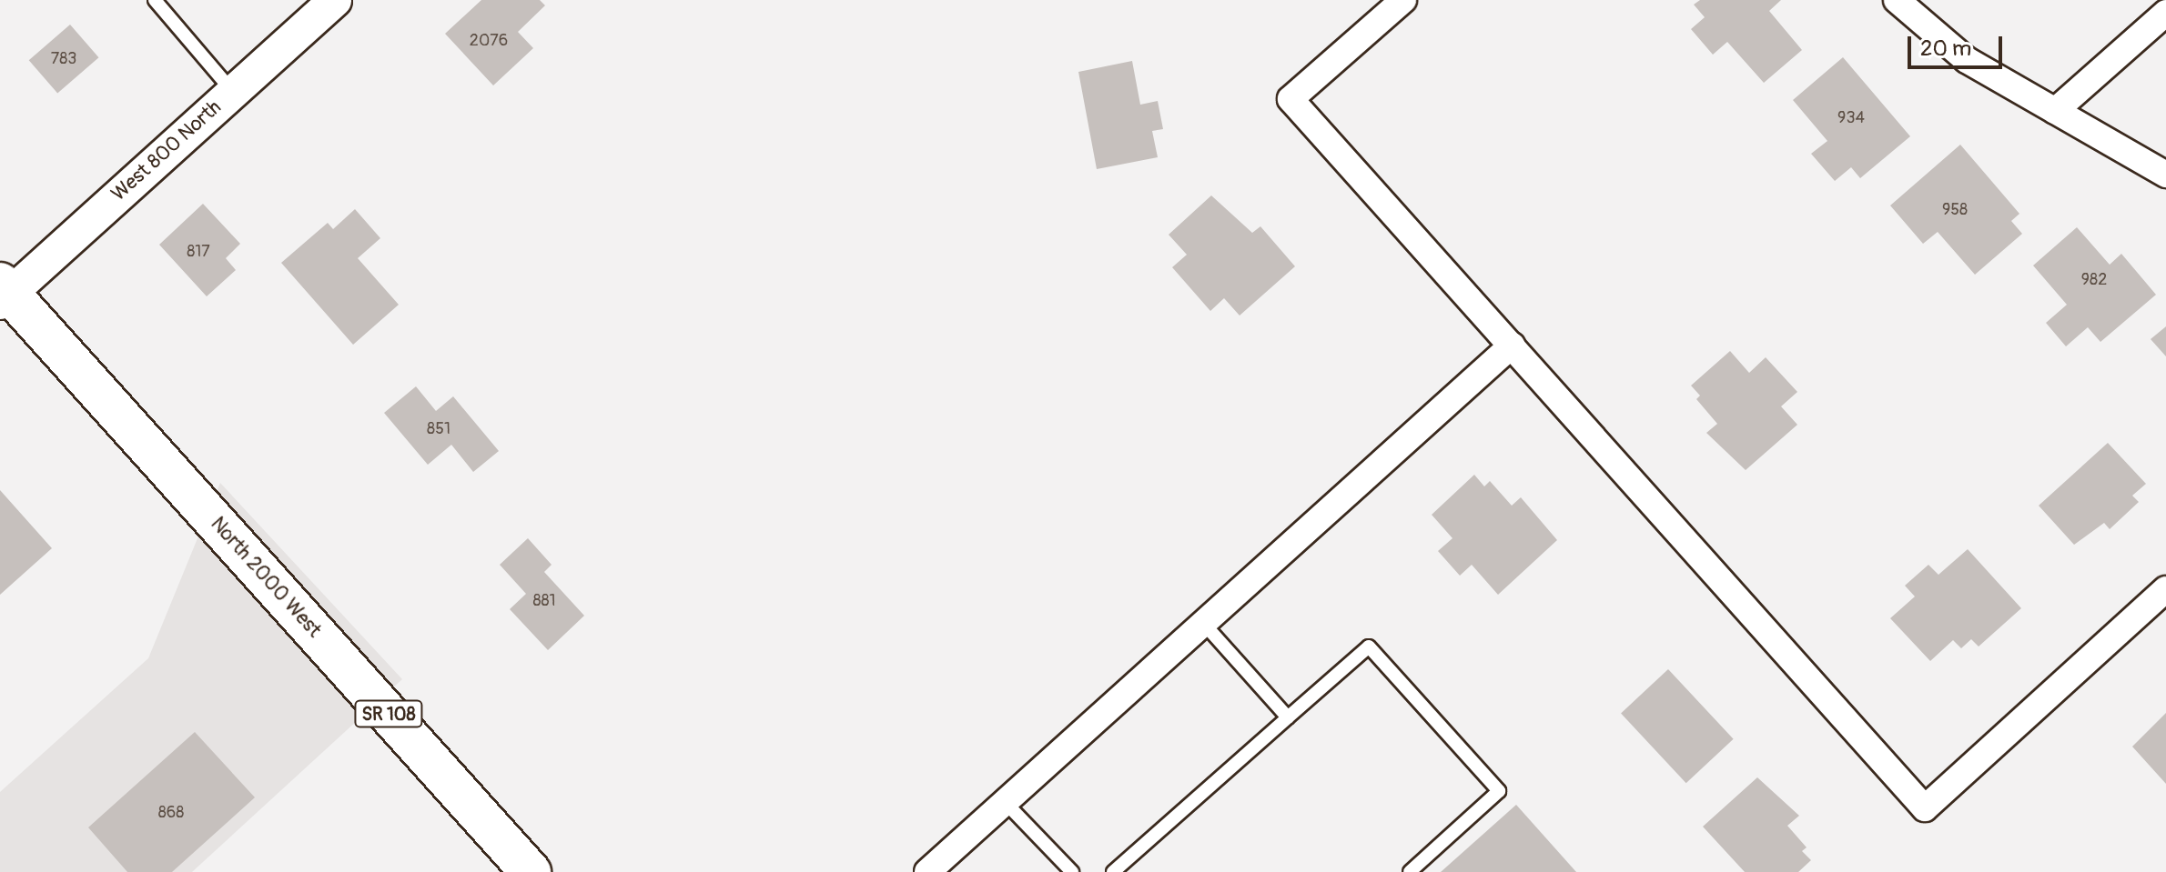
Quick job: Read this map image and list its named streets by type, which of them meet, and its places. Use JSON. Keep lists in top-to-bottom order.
{
  "streets": {
    "main road": ["North 2000 West", "SR 108"],
    "street": ["West 800 North"]
  },
  "crossings": [
    ["West 800 North", "North 2000 West"]
  ],
  "house_numbers": [
    "2076",
    "783",
    "934",
    "958",
    "817",
    "982",
    "851",
    "881",
    "868"
  ],
  "scale_bar": "20 m"
}
